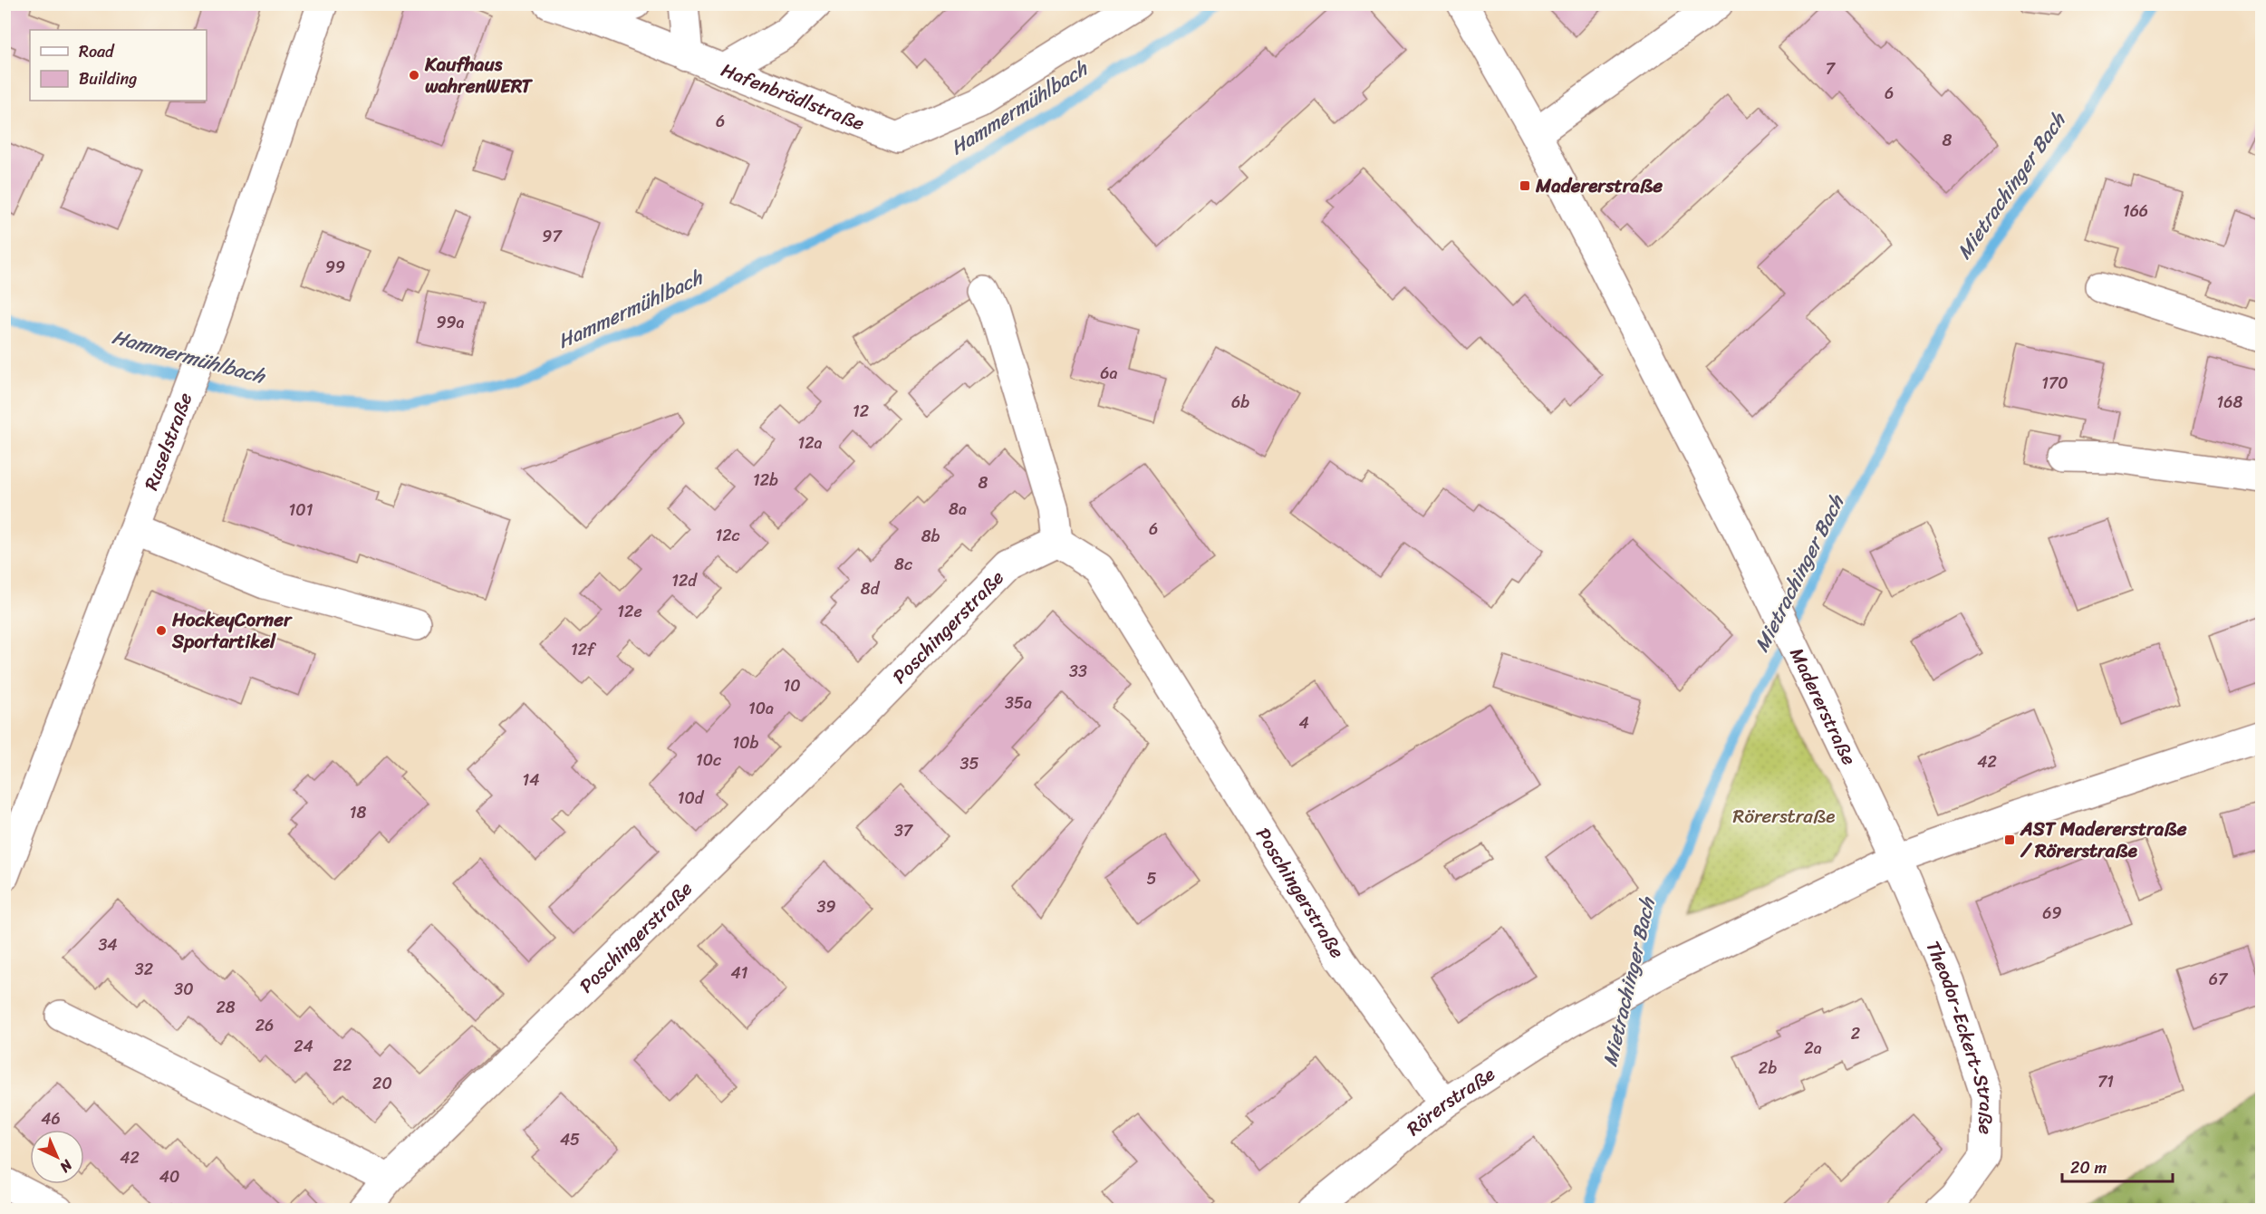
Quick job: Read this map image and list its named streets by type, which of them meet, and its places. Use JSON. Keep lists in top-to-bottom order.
{
  "streets": {
    "street": [
      "Hafenbrädlstraße",
      "Ruselstraße",
      "Poschingerstraße",
      "Madererstraße",
      "Theodor-Eckert-Straße",
      "Rörerstraße"
    ]
  },
  "crossings": [
    ["Poschingerstraße", "Rörerstraße"],
    ["Madererstraße", "Theodor-Eckert-Straße"],
    ["Madererstraße", "Rörerstraße"],
    ["Theodor-Eckert-Straße", "Rörerstraße"]
  ],
  "water": ["Hammermühlbach", "Mietrachinger Bach"],
  "parks": ["Rörerstraße"],
  "places": {
    "other": ["Kaufhaus wahrenWERT", "HockeyCorner Sportartikel"],
    "transit": ["Madererstraße", "AST Madererstraße / Rörerstraße"]
  },
  "house_numbers": [
    "7",
    "6",
    "6",
    "8",
    "166",
    "97",
    "99",
    "99a",
    "6a",
    "170",
    "6b",
    "168",
    "12",
    "12a",
    "12b",
    "8",
    "8a",
    "101",
    "6",
    "12c",
    "8b",
    "8c",
    "12d",
    "8d",
    "12e",
    "12f",
    "33",
    "10",
    "35a",
    "10a",
    "4",
    "10b",
    "10c",
    "42",
    "35",
    "14",
    "10d",
    "18",
    "37",
    "5",
    "39",
    "69",
    "34",
    "32",
    "41",
    "67",
    "30",
    "28",
    "26",
    "2",
    "24",
    "2a",
    "22",
    "2b",
    "71",
    "20",
    "46",
    "45",
    "42",
    "40"
  ],
  "legend": ["Road", "Building"],
  "scale_bar": "20 m",
  "north": "bottom right"
}
